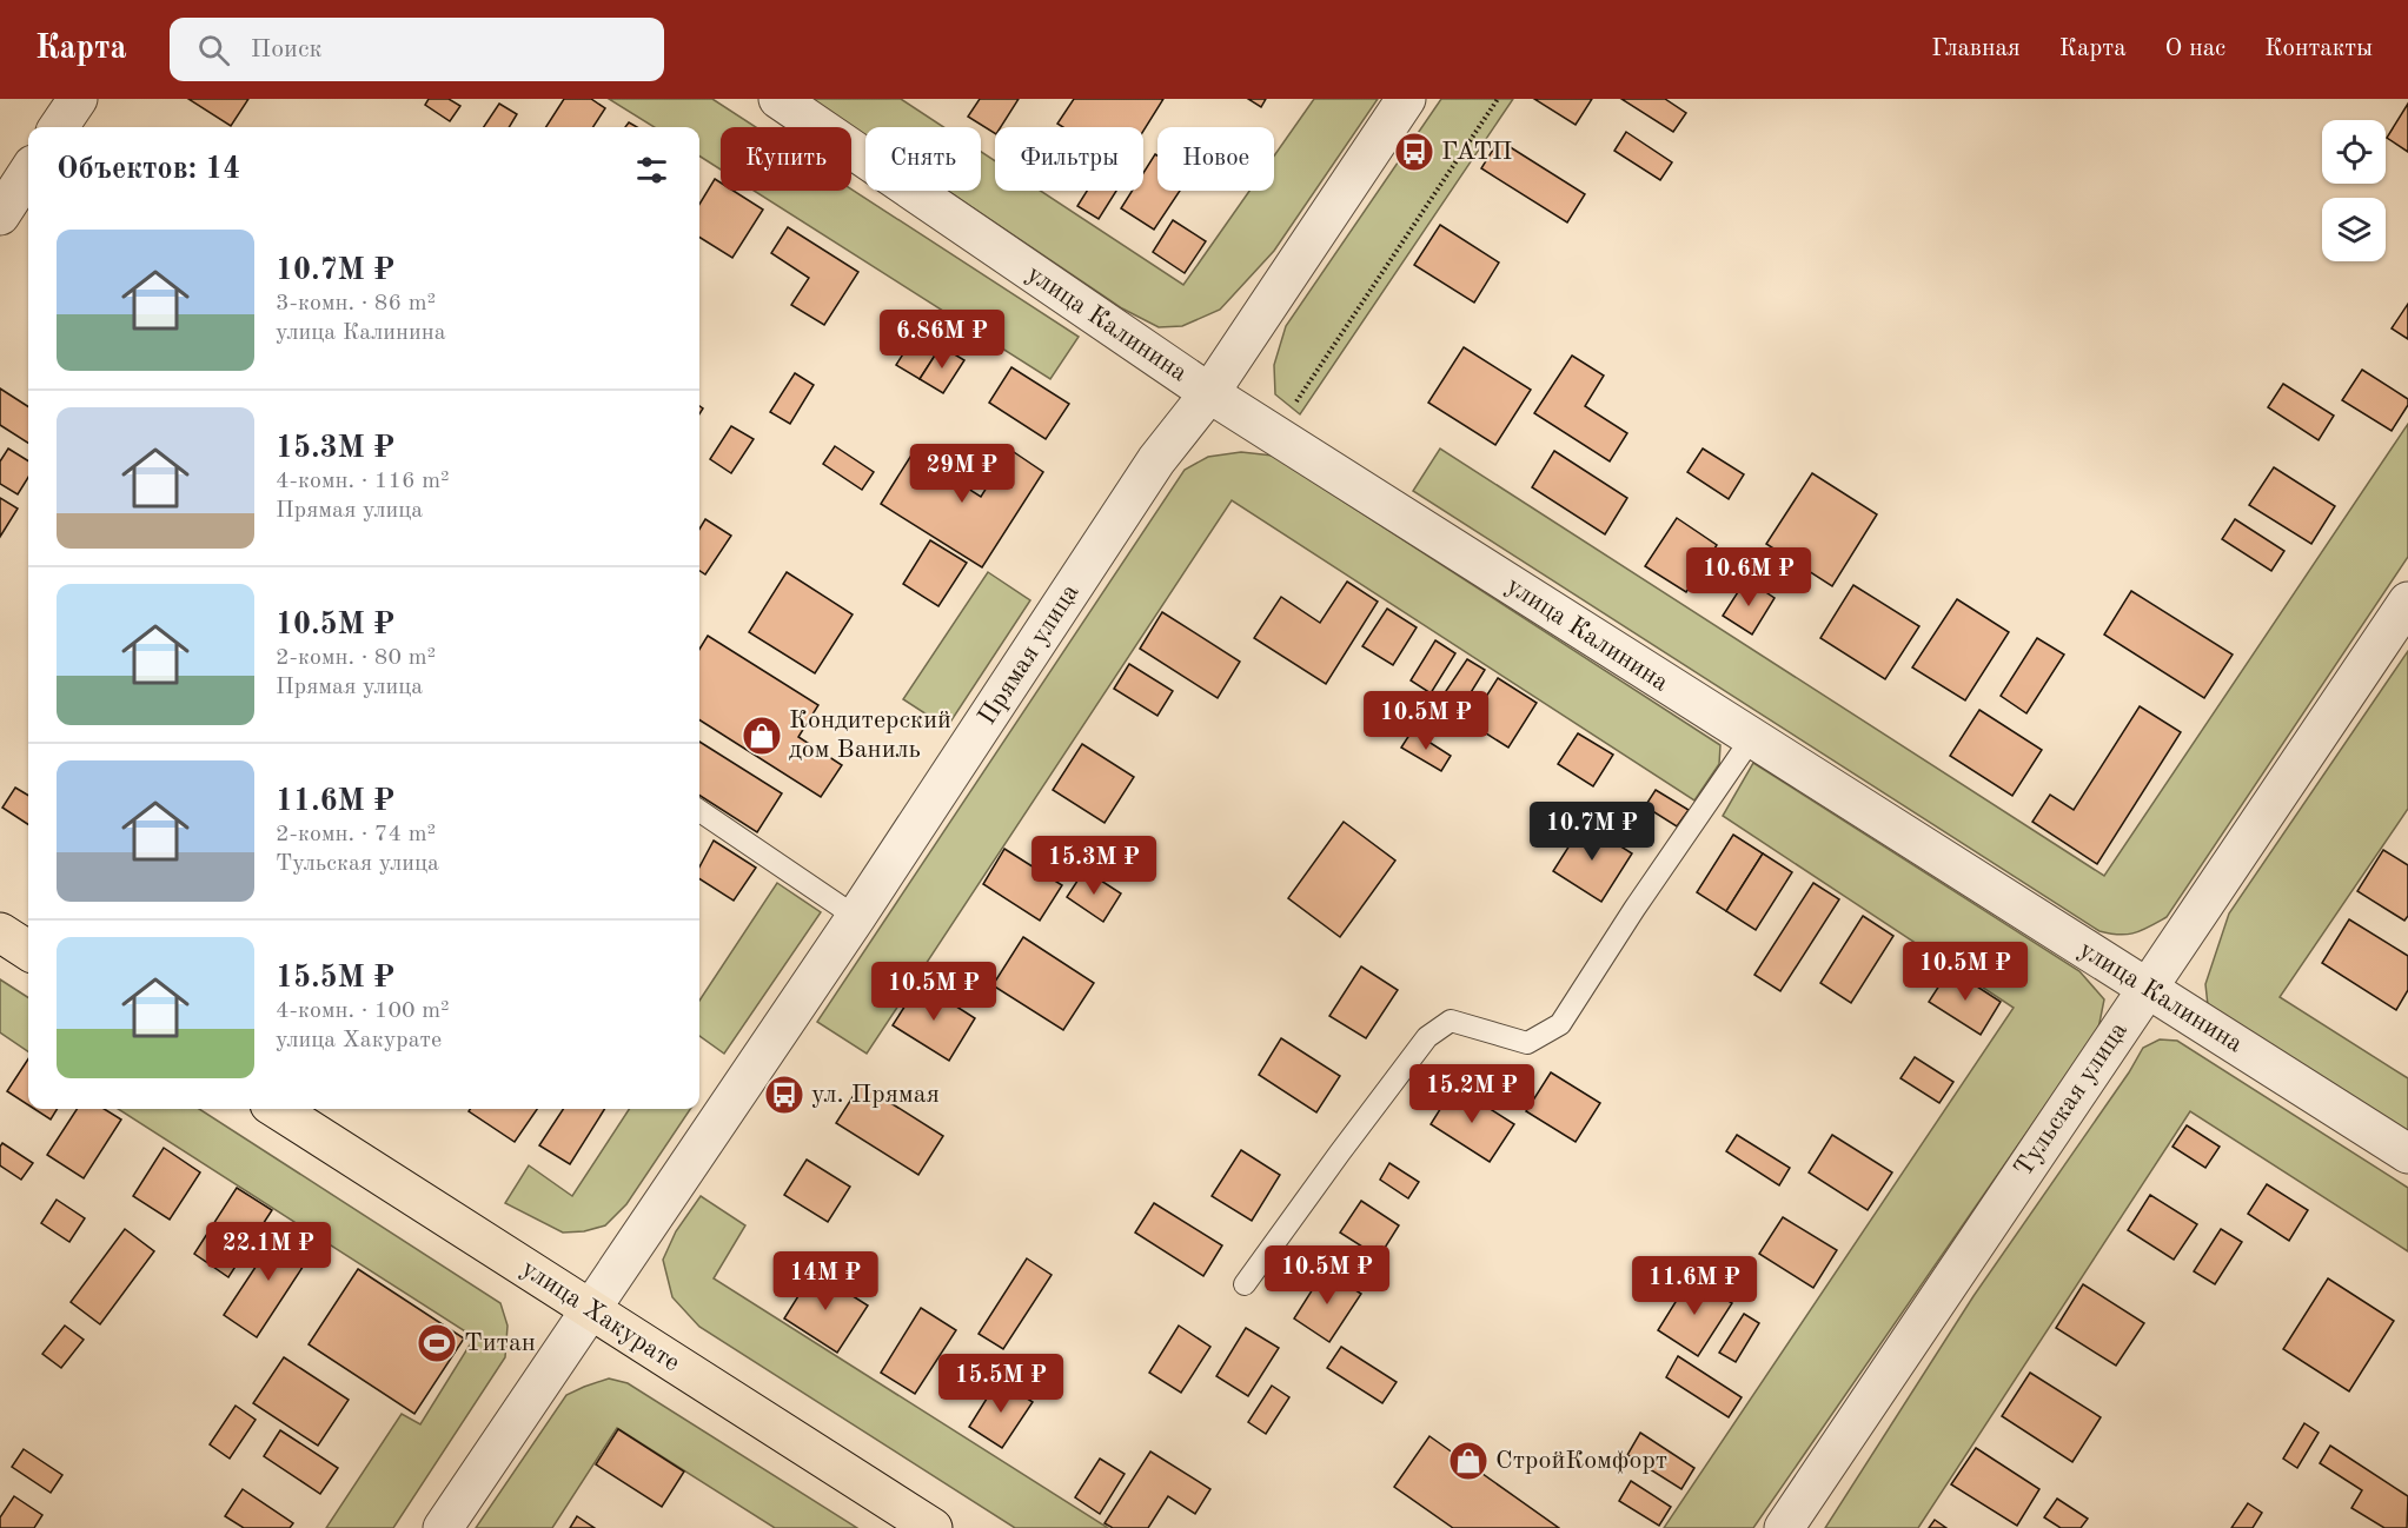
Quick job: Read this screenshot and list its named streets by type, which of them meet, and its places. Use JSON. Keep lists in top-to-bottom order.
{
  "streets": {
    "main road": ["улица Хакурате"],
    "street": ["улица Калинина", "Прямая улица", "Тульская улица"]
  },
  "crossings": [
    ["улица Калинина", "Прямая улица"],
    ["улица Калинина", "Тульская улица"],
    ["Прямая улица", "улица Хакурате"]
  ],
  "places": {
    "bus stop": ["ГАТП", "ул. Прямая"],
    "shop": ["Кондитерский дом Ваниль", "СтройКомфорт"],
    "sports": ["Титан"]
  },
  "page": {
    "header": "Карта",
    "search": "Поиск",
    "nav": [
      "Главная",
      "Карта",
      "О нас",
      "Контакты"
    ],
    "chip": [
      "Купить",
      "Снять",
      "Фильтры",
      "Новое"
    ],
    "heading": "Объектов: 14",
    "list": [
      {
        "name": "10.7M ₽",
        "note": "3-комн. · 86 m² · улица Калинина"
      },
      {
        "name": "15.3M ₽",
        "note": "4-комн. · 116 m² · Прямая улица"
      },
      {
        "name": "10.5M ₽",
        "note": "2-комн. · 80 m² · Прямая улица"
      },
      {
        "name": "11.6M ₽",
        "note": "2-комн. · 74 m² · Тульская улица"
      },
      {
        "name": "15.5M ₽",
        "note": "4-комн. · 100 m² · улица Хакурате"
      }
    ],
    "price": [
      "6.86M ₽",
      "29M ₽",
      "10.6M ₽",
      "10.5M ₽",
      "10.7M ₽",
      "15.3M ₽",
      "10.5M ₽",
      "10.5M ₽",
      "15.2M ₽",
      "22.1M ₽",
      "10.5M ₽",
      "14M ₽",
      "11.6M ₽",
      "15.5M ₽"
    ]
  }
}
